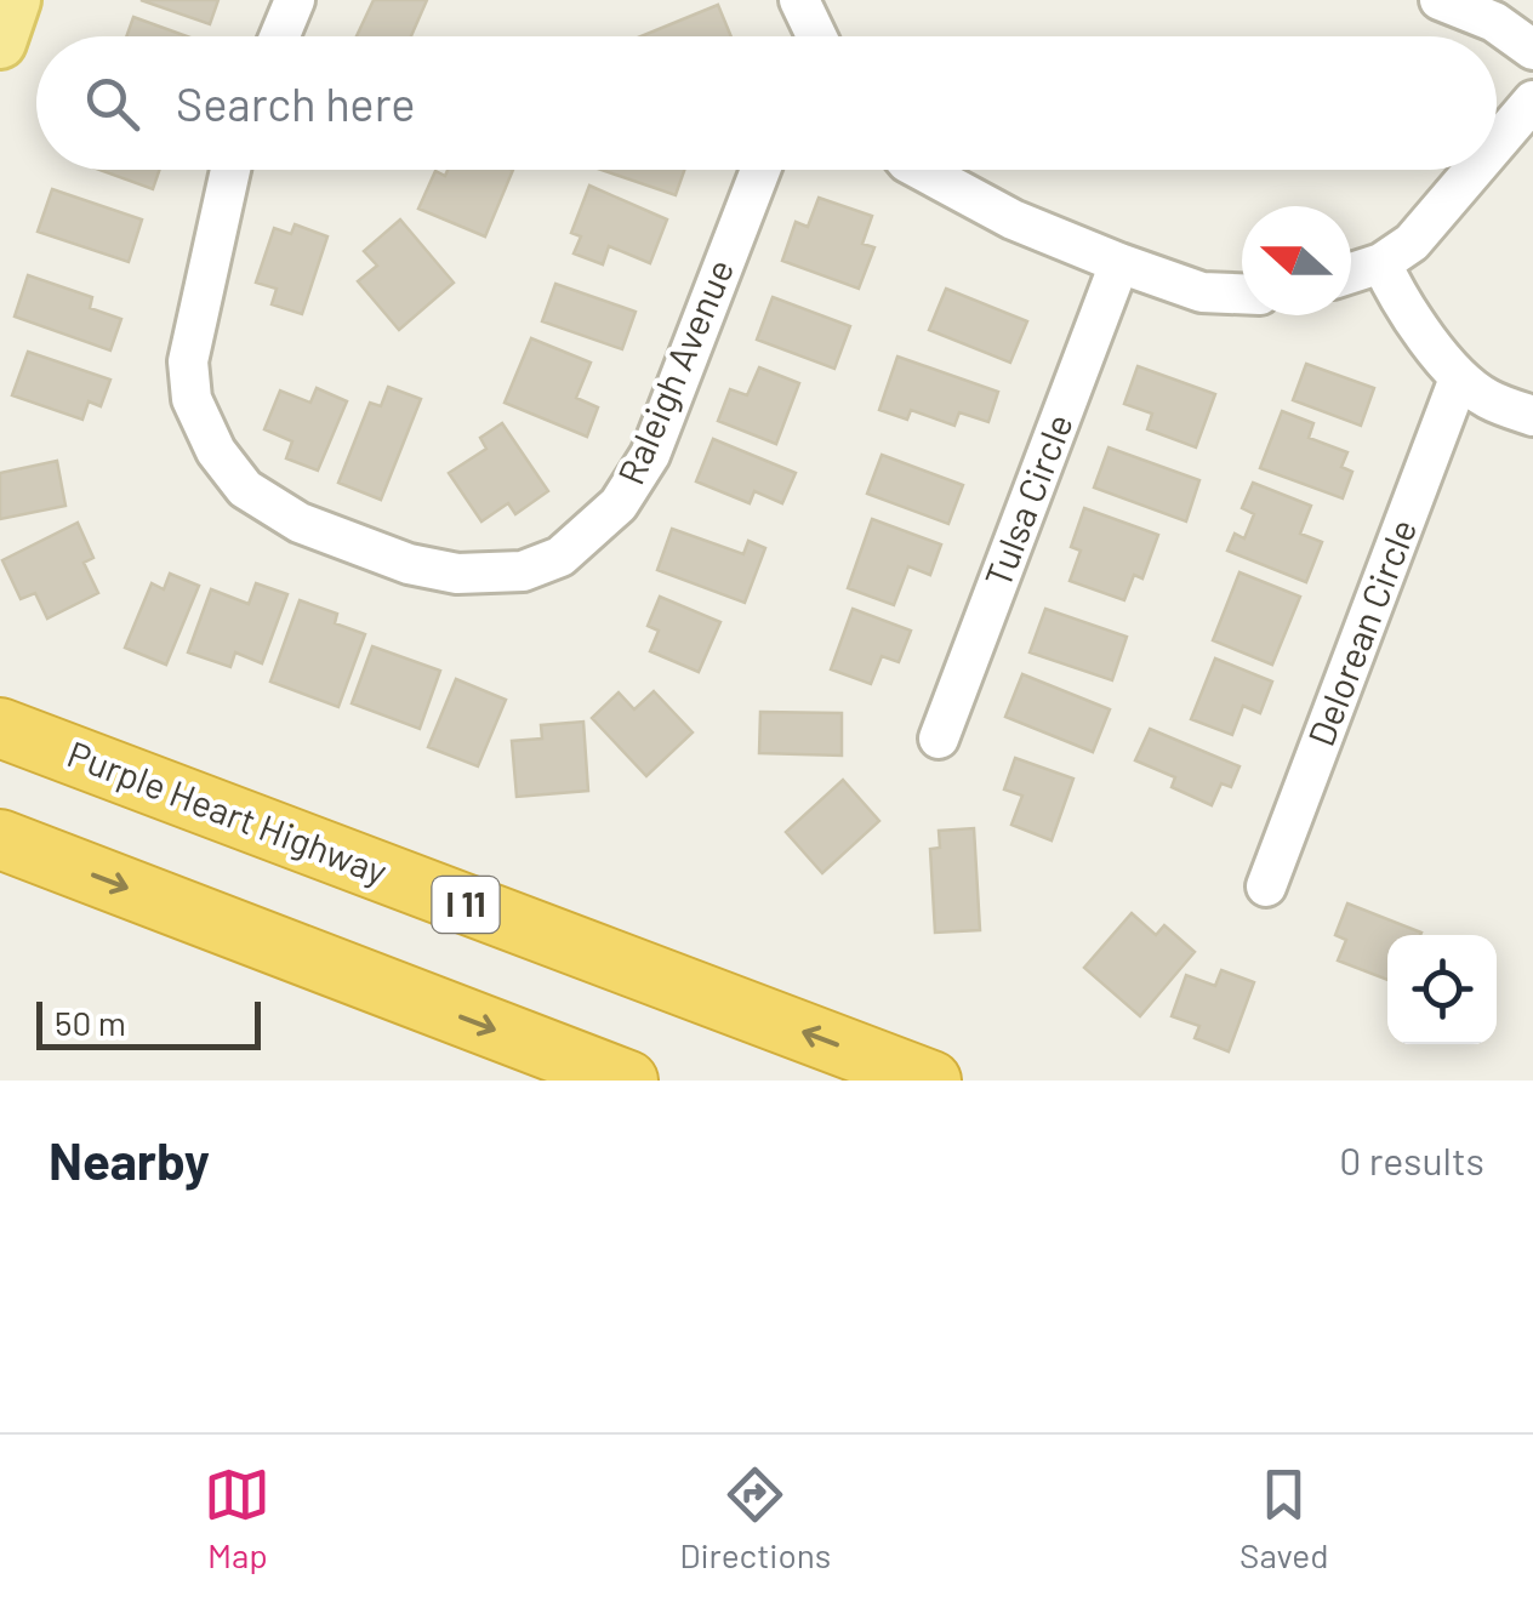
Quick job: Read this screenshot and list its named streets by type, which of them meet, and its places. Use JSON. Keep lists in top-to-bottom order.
{
  "streets": {
    "highway": ["Purple Heart Highway", "I 11"],
    "street": ["Raleigh Avenue", "Tulsa Circle", "Delorean Circle"]
  },
  "scale_bar": "50 m",
  "north": "left",
  "page": {
    "search": "Search here",
    "scale": "50 m",
    "heading": ["Nearby", "0 results"],
    "nav": ["Map", "Directions", "Saved"]
  }
}
